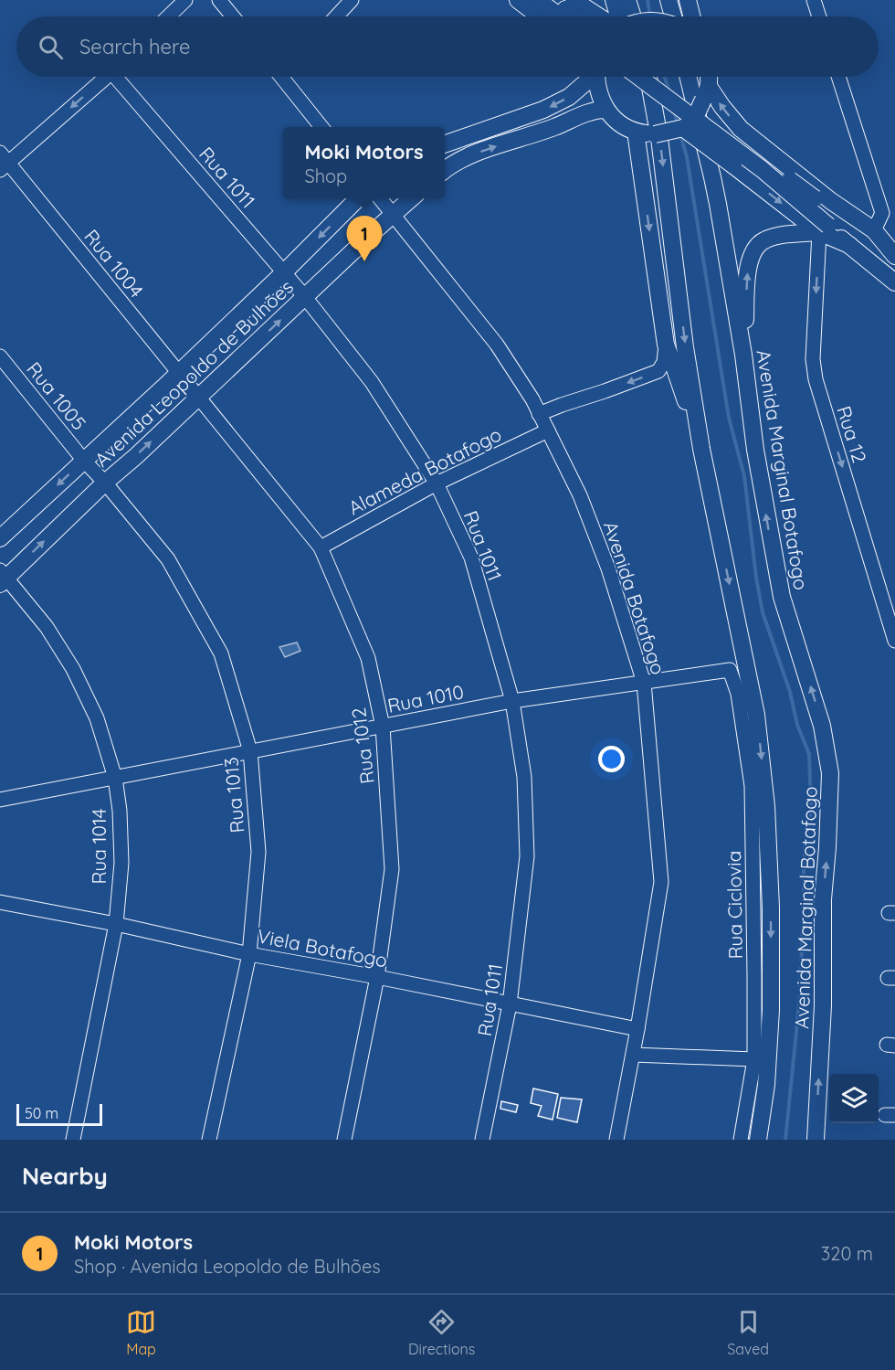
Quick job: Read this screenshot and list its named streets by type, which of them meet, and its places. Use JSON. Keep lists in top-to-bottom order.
{
  "streets": {
    "main road": ["Avenida Leopoldo de Bulhões", "Avenida Marginal Botafogo"],
    "street": [
      "Rua 1011",
      "Rua 1004",
      "Rua 1005",
      "Rua 12",
      "Alameda Botafogo",
      "Avenida Botafogo",
      "Rua 1010",
      "Rua 1012",
      "Rua 1013",
      "Rua 1014",
      "Rua Ciclovia",
      "Viela Botafogo"
    ]
  },
  "crossings": [
    ["Rua 1011", "Avenida Leopoldo de Bulhões"],
    ["Rua 1011", "Alameda Botafogo"],
    ["Rua 1011", "Rua 1010"],
    ["Rua 1011", "Viela Botafogo"],
    ["Rua 1004", "Avenida Leopoldo de Bulhões"],
    ["Rua 1004", "Rua 1012"],
    ["Avenida Leopoldo de Bulhões", "Rua 1005"],
    ["Avenida Leopoldo de Bulhões", "Avenida Botafogo"],
    ["Avenida Leopoldo de Bulhões", "Rua 1012"],
    ["Avenida Leopoldo de Bulhões", "Rua 1013"],
    ["Avenida Leopoldo de Bulhões", "Rua 1014"],
    ["Rua 1005", "Rua 1013"],
    ["Alameda Botafogo", "Avenida Botafogo"],
    ["Alameda Botafogo", "Rua 1012"],
    ["Avenida Botafogo", "Rua 1010"],
    ["Avenida Botafogo", "Viela Botafogo"],
    ["Rua 1010", "Rua 1012"],
    ["Rua 1010", "Rua 1013"],
    ["Rua 1010", "Rua 1014"],
    ["Rua 1010", "Rua Ciclovia"],
    ["Rua 1012", "Viela Botafogo"],
    ["Rua 1013", "Viela Botafogo"],
    ["Rua 1014", "Viela Botafogo"]
  ],
  "one_way": ["Rua 12"],
  "scale_bar": "50 m",
  "page": {
    "search": "Search here",
    "popup": ["Moki Motors", "Shop"],
    "pins": "1",
    "scale": "50 m",
    "heading": "Nearby",
    "list": [
      {
        "mark": "1",
        "name": "Moki Motors",
        "note": "Shop · Avenida Leopoldo de Bulhões",
        "value": "320 m"
      }
    ],
    "nav": ["Map", "Directions", "Saved"]
  }
}
